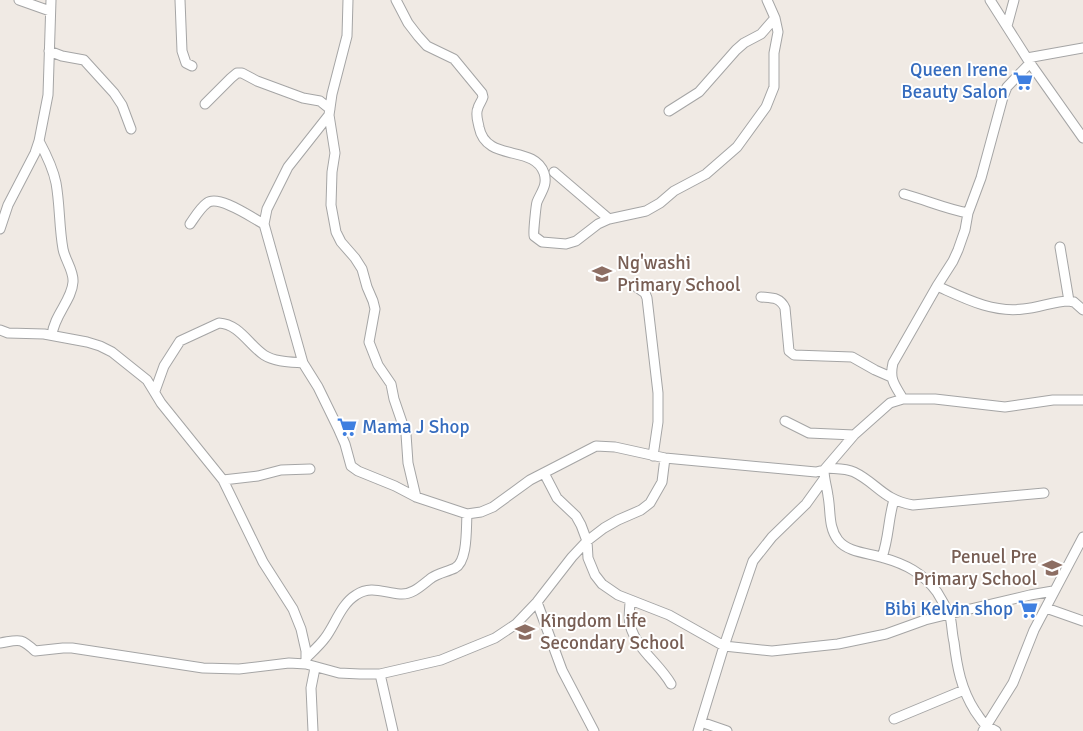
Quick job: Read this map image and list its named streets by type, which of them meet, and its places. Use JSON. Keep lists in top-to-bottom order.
{
  "places": {
    "supermarket": ["Queen Irene Beauty Salon", "Mama J Shop", "Bibi Kelvin shop"],
    "school or university": ["Ng'washi Primary School", "Penuel Pre Primary School", "Kingdom Life Secondary School"]
  }
}
